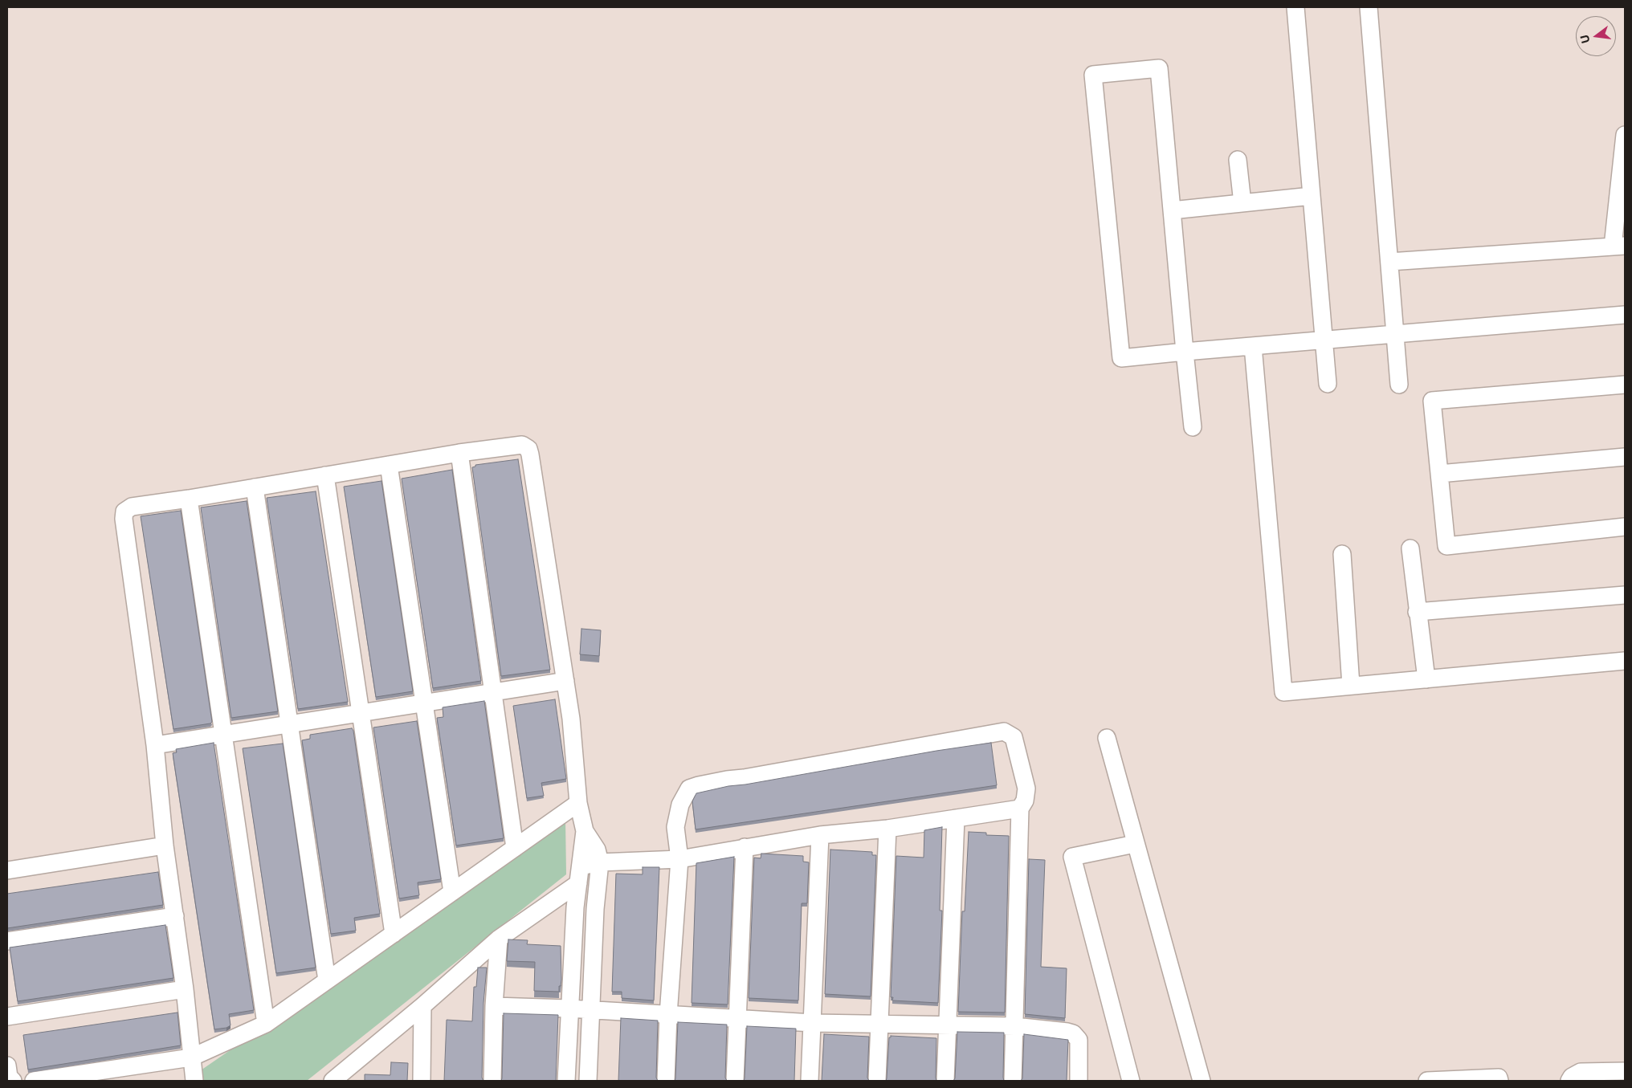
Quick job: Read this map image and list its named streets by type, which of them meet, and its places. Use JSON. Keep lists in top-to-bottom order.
{
  "north": "left"
}
